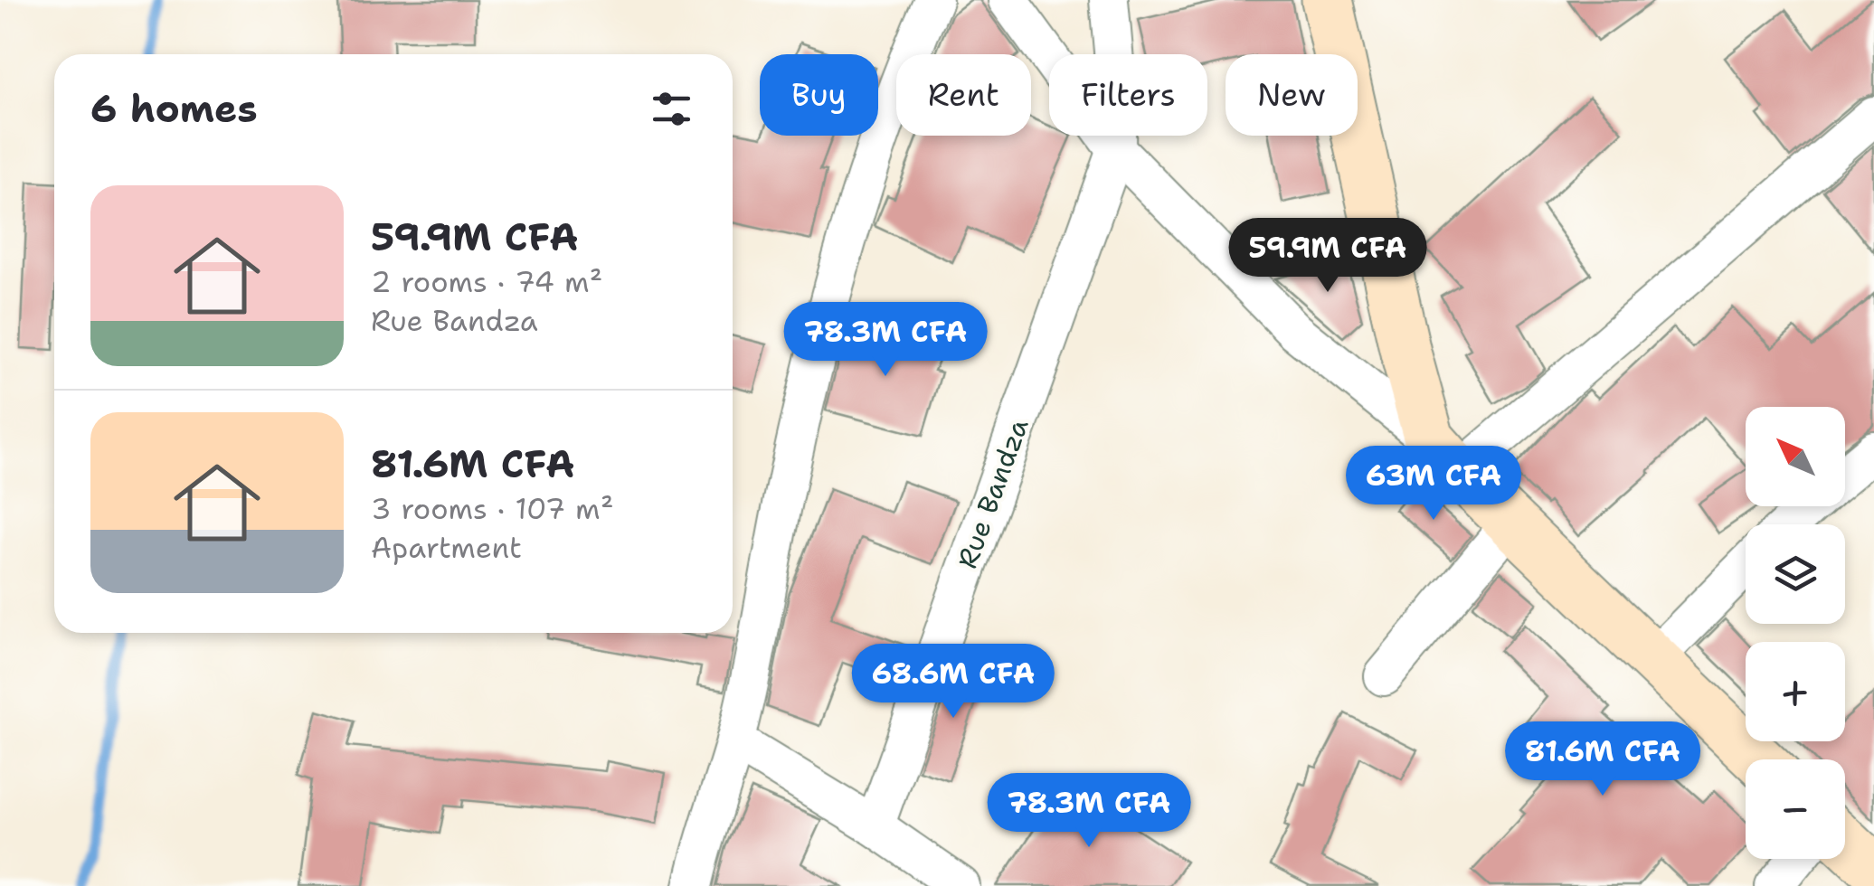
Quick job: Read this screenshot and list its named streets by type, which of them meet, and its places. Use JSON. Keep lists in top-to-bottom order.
{
  "streets": {
    "street": ["Rue Bandza"]
  },
  "north": "top left",
  "page": {
    "chip": [
      "Buy",
      "Rent",
      "Filters",
      "New"
    ],
    "heading": "6 homes",
    "list": [
      {
        "name": "59.9M CFA",
        "note": "2 rooms · 74 m² · Rue Bandza"
      },
      {
        "name": "81.6M CFA",
        "note": "3 rooms · 107 m² · Apartment"
      }
    ],
    "price": [
      "59.9M CFA",
      "78.3M CFA",
      "63M CFA",
      "68.6M CFA",
      "81.6M CFA",
      "78.3M CFA"
    ],
    "map_buttons": ["+", "−"]
  }
}
